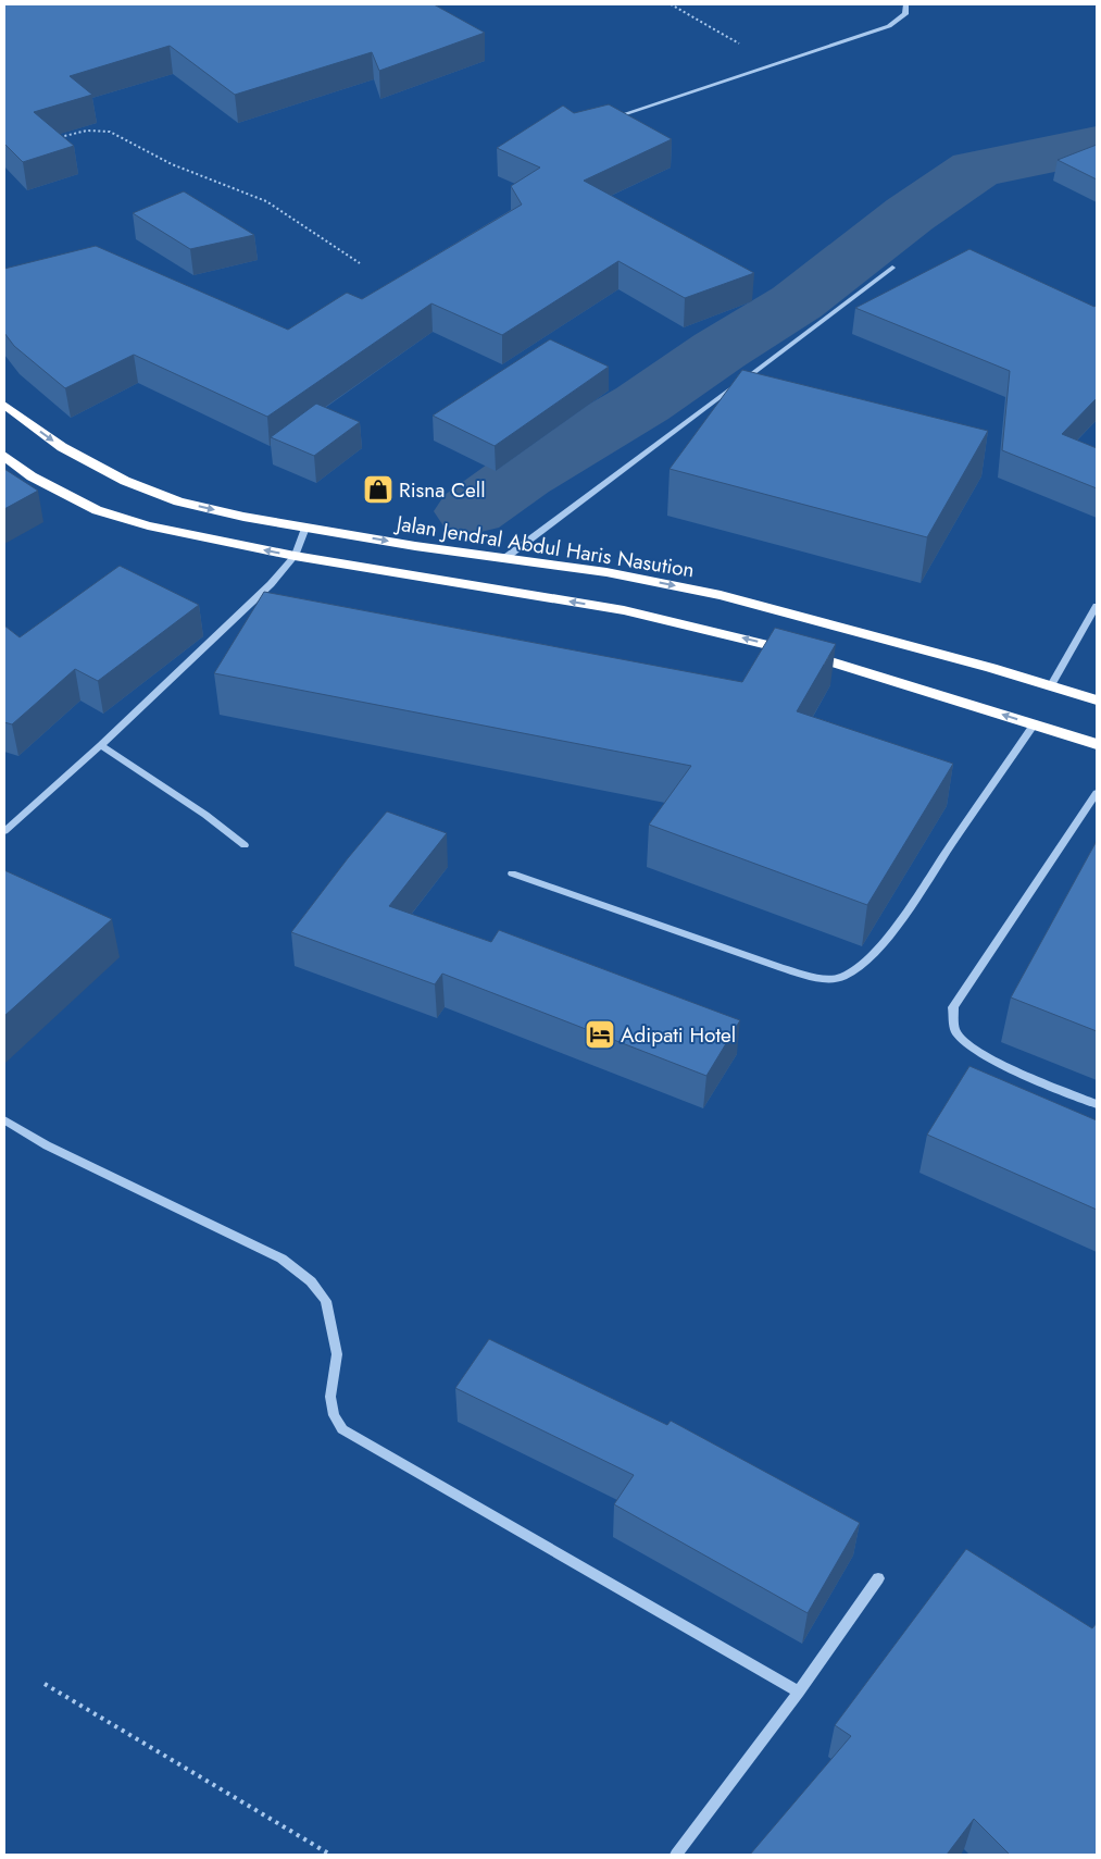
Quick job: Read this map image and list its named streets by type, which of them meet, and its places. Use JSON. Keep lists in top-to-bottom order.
{
  "streets": {
    "highway": ["Jalan Jendral Abdul Haris Nasution"]
  },
  "places": {
    "shop": ["Risna Cell"],
    "hotel": ["Adipati Hotel"]
  }
}
